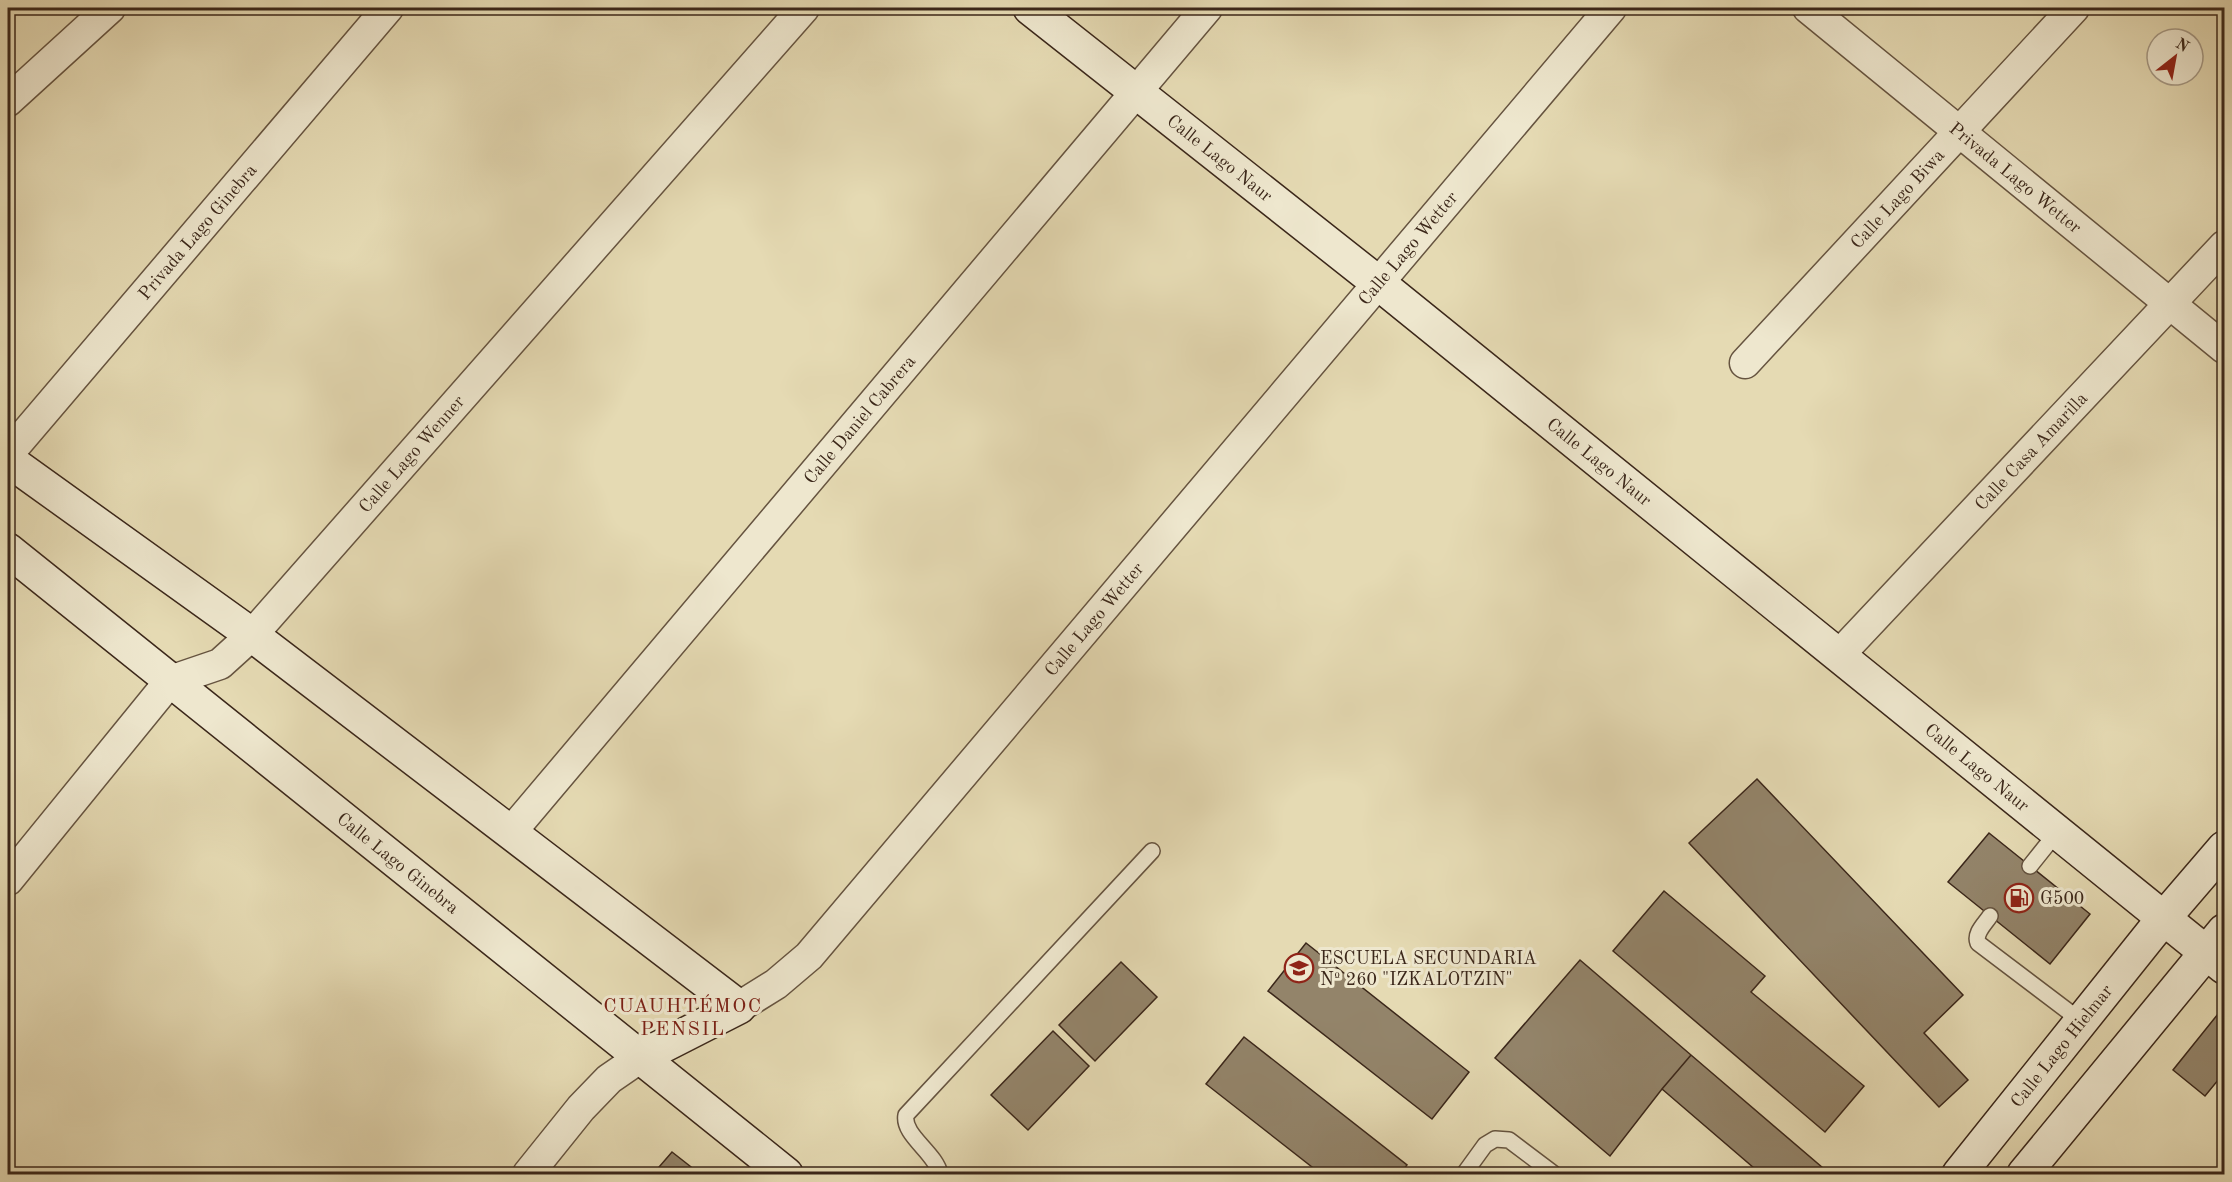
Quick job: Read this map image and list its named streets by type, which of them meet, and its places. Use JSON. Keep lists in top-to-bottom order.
{
  "streets": {
    "street": [
      "Calle Lago Naur",
      "Privada Lago Wetter",
      "Calle Lago Biwa",
      "Privada Lago Ginebra",
      "Calle Lago Wetter",
      "Calle Daniel Cabrera",
      "Calle Casa Amarilla",
      "Calle Lago Wenner",
      "Calle Lago Ginebra",
      "Calle Lago Hielmar"
    ]
  },
  "crossings": [
    ["Calle Lago Naur", "Calle Lago Wetter"],
    ["Calle Lago Naur", "Calle Daniel Cabrera"],
    ["Calle Lago Naur", "Calle Casa Amarilla"],
    ["Calle Lago Naur", "Calle Lago Hielmar"],
    ["Privada Lago Wetter", "Calle Lago Biwa"],
    ["Privada Lago Wetter", "Calle Casa Amarilla"],
    ["Calle Lago Wetter", "Calle Lago Ginebra"],
    ["Calle Lago Wenner", "Calle Lago Ginebra"]
  ],
  "districts": ["CUAUHTÉMOC PENSIL"],
  "places": {
    "fuel station": ["G500"],
    "school or university": ["ESCUELA SECUNDARIA Nº 260 \"IZKALOTZIN\""]
  },
  "north": "top right"
}
